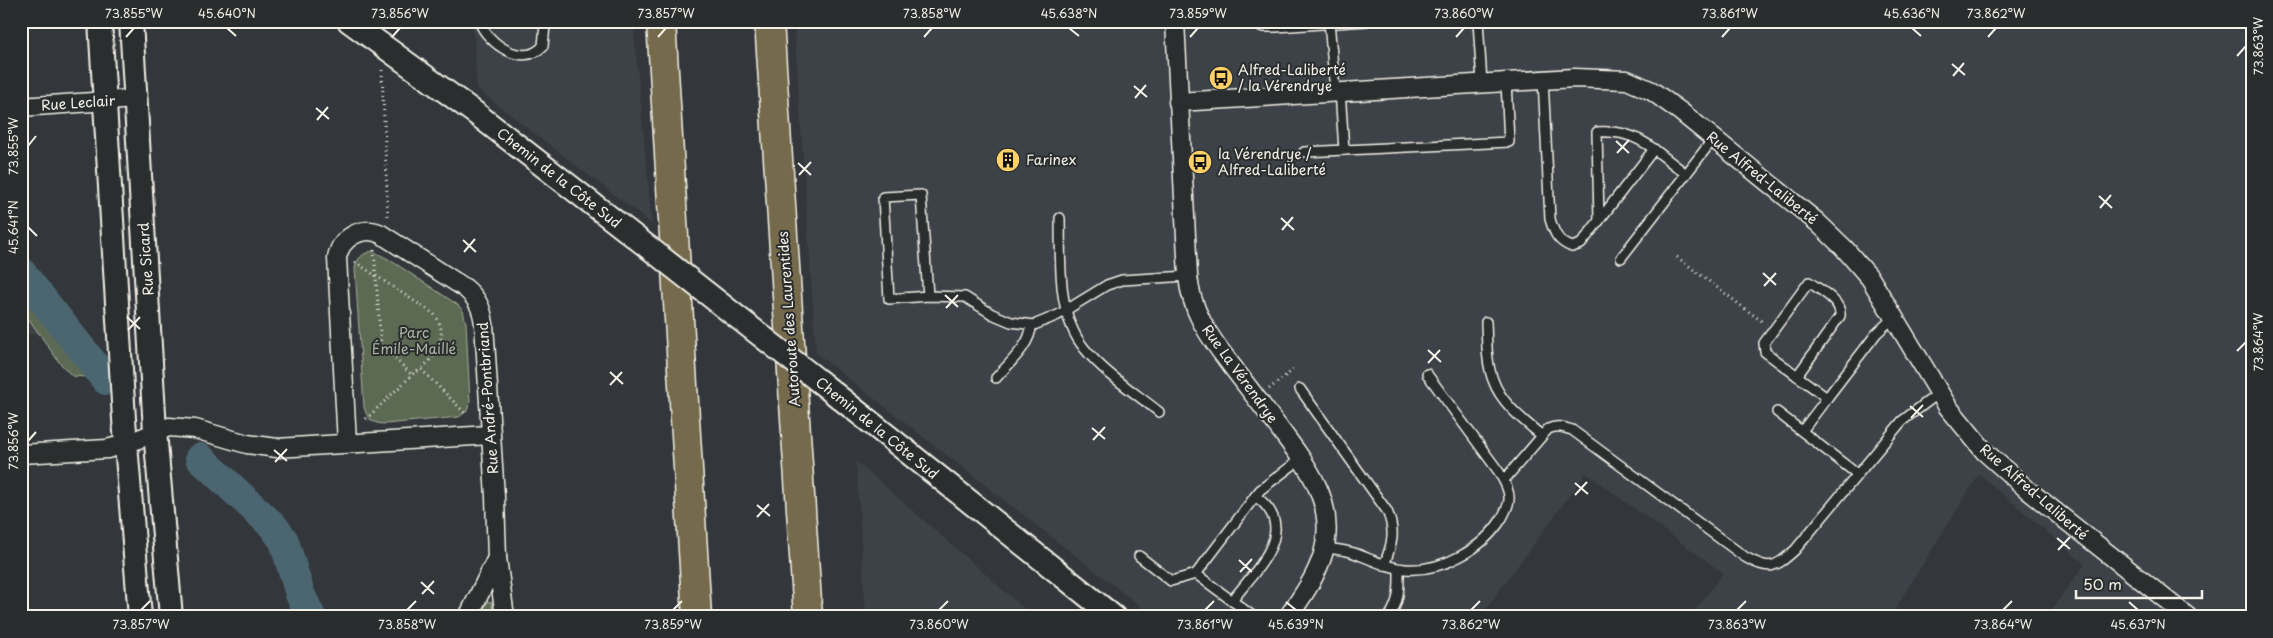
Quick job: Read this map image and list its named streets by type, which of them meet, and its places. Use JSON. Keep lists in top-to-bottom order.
{
  "streets": {
    "highway": ["Autoroute des Laurentides"],
    "street": [
      "Rue Leclair",
      "Chemin de la Côte Sud",
      "Rue Alfred-Laliberté",
      "Rue Sicard",
      "Rue La Vérendrye",
      "Rue André-Pontbriand"
    ]
  },
  "crossings": [
    ["Rue Leclair", "Rue Sicard"],
    ["Rue Alfred-Laliberté", "Rue La Vérendrye"]
  ],
  "parks": ["Parc Émile-Maillé"],
  "places": {
    "bus stop": ["Alfred-Laliberté / la Vérendrye", "la Vérendrye / Alfred-Laliberté"],
    "building": ["Farinex"]
  },
  "scale_bar": "50 m",
  "coordinates": [
    "73.855°W",
    "45.640°N",
    "73.856°W",
    "73.857°W",
    "73.858°W",
    "45.638°N",
    "73.859°W",
    "73.860°W",
    "73.861°W",
    "45.636°N",
    "73.862°W",
    "73.863°W",
    "45.641°N",
    "73.864°W",
    "45.639°N",
    "45.637°N"
  ]
}
